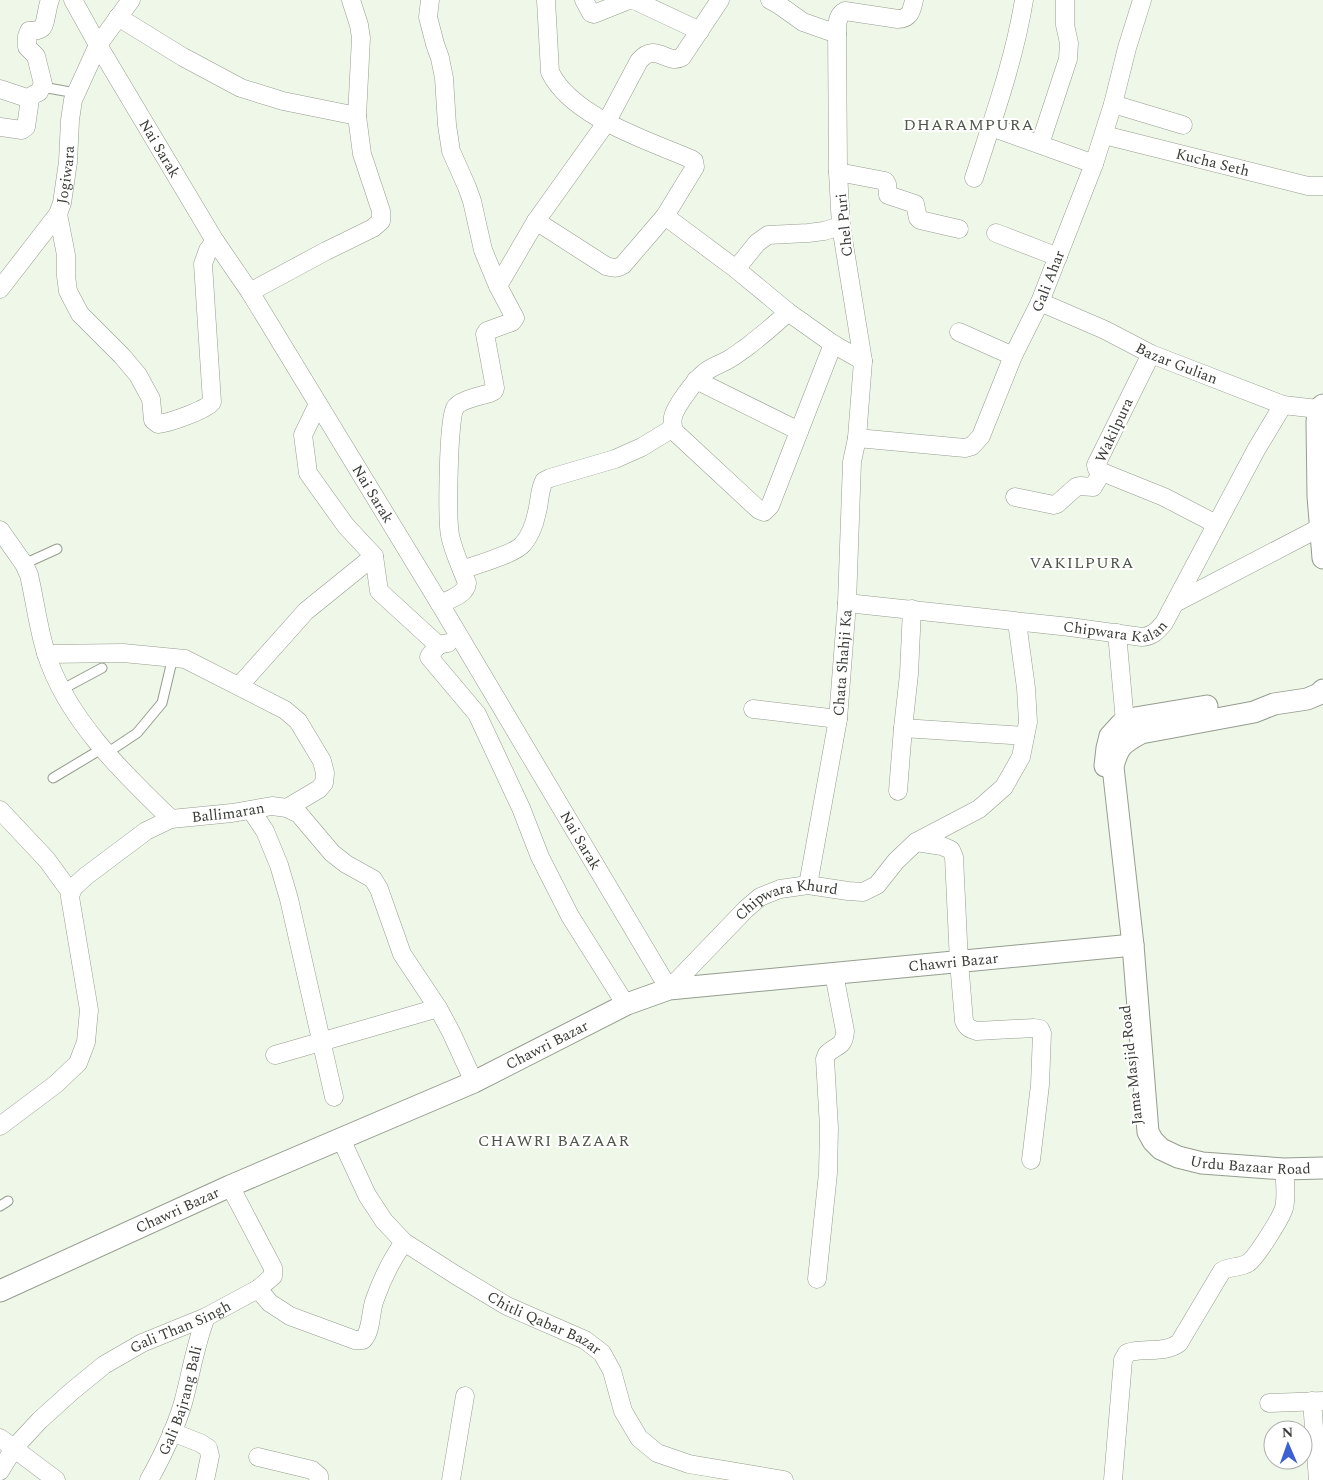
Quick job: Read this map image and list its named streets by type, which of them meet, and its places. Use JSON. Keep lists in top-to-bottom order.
{
  "streets": {
    "street": [
      "Nai Sarak",
      "Kucha Seth",
      "Jogiwara",
      "Chel Puri",
      "Gali Ahar",
      "Bazar Gulian",
      "Wakilpura",
      "Chipwara Kalan",
      "Chata Shahji Ka",
      "Ballimaran",
      "Chipwara Khurd",
      "Chawri Bazar",
      "Jama Masjid Road",
      "Urdu Bazaar Road",
      "Chitli Qabar Bazar",
      "Gali Than Singh",
      "Gali Bajrang Bali"
    ]
  },
  "crossings": [
    ["Nai Sarak", "Jogiwara"],
    ["Nai Sarak", "Chipwara Khurd"],
    ["Nai Sarak", "Chawri Bazar"],
    ["Kucha Seth", "Gali Ahar"],
    ["Chel Puri", "Gali Ahar"],
    ["Chel Puri", "Chata Shahji Ka"],
    ["Gali Ahar", "Bazar Gulian"],
    ["Gali Ahar", "Chata Shahji Ka"],
    ["Bazar Gulian", "Wakilpura"],
    ["Bazar Gulian", "Chipwara Kalan"],
    ["Wakilpura", "Chipwara Kalan"],
    ["Chipwara Kalan", "Chata Shahji Ka"],
    ["Chipwara Kalan", "Chipwara Khurd"],
    ["Chata Shahji Ka", "Chipwara Khurd"],
    ["Ballimaran", "Chawri Bazar"],
    ["Chipwara Khurd", "Chawri Bazar"],
    ["Chawri Bazar", "Jama Masjid Road"],
    ["Chawri Bazar", "Chitli Qabar Bazar"],
    ["Chawri Bazar", "Gali Than Singh"],
    ["Jama Masjid Road", "Urdu Bazaar Road"],
    ["Gali Than Singh", "Gali Bajrang Bali"]
  ],
  "districts": ["DHARAMPURA", "VAKILPURA", "CHAWRI BAZAAR"],
  "north": "top"
}
